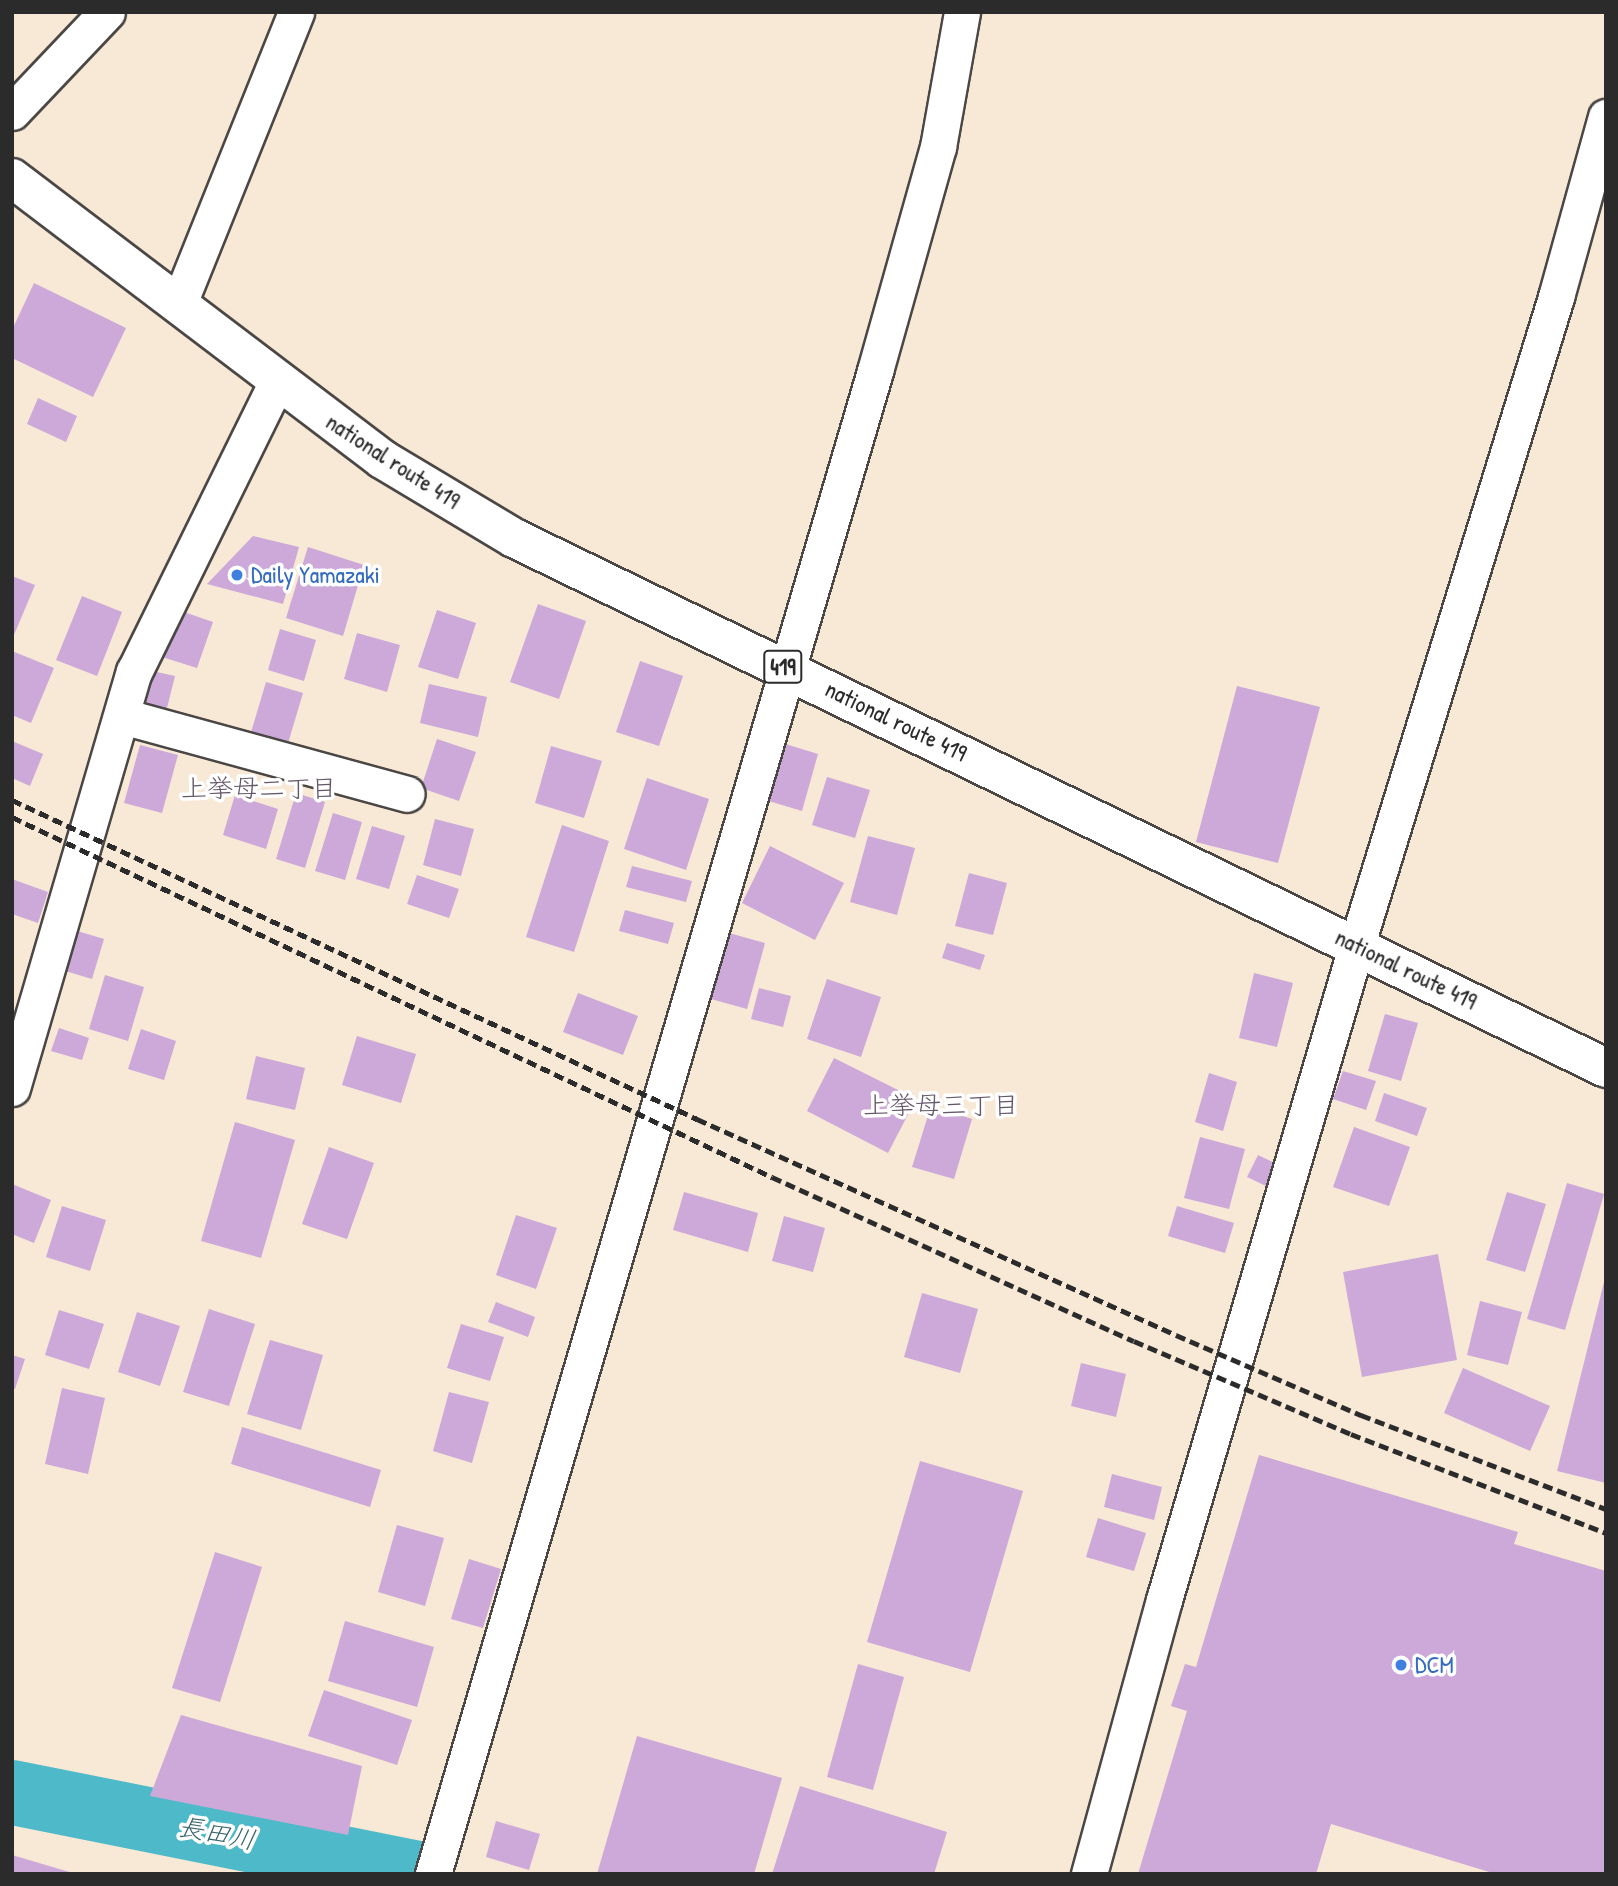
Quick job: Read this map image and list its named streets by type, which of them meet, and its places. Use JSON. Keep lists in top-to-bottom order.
{
  "streets": {
    "highway": ["national route 419", "419"]
  },
  "districts": ["上挙母二丁目", "上挙母三丁目"],
  "water": ["長田川"],
  "places": ["Daily Yamazaki", "DCM"]
}
